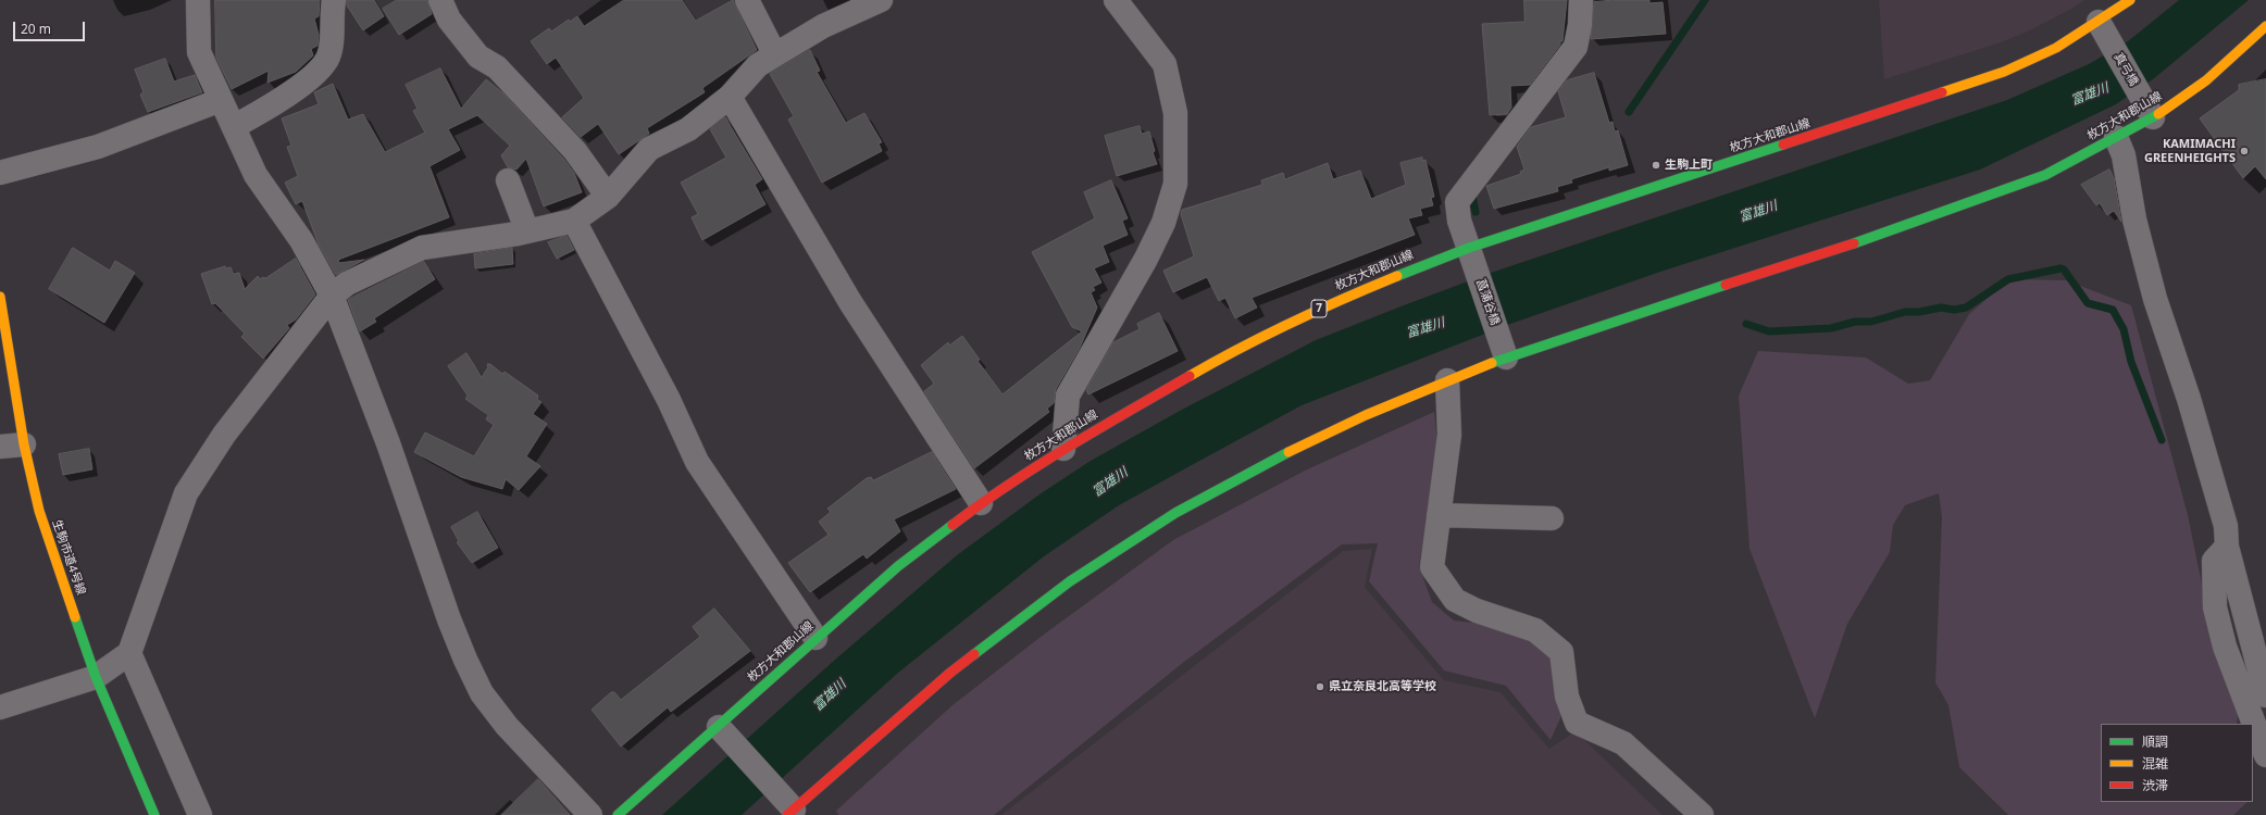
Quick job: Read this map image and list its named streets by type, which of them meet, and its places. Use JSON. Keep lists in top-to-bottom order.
{
  "streets": {
    "main road": ["枚方大和郡山線", "7", "生駒市道4号線"],
    "street": ["真弓橋", "菖蒲谷橋"]
  },
  "crossings": [
    ["真弓橋", "枚方大和郡山線"],
    ["枚方大和郡山線", "菖蒲谷橋"]
  ],
  "water": ["富雄川"],
  "places": ["KAMIMACHI GREENHEIGHTS", "生駒上町", "県立奈良北高等学校"],
  "legend": ["順調", "混雑", "渋滞"],
  "scale_bar": "20 m"
}
